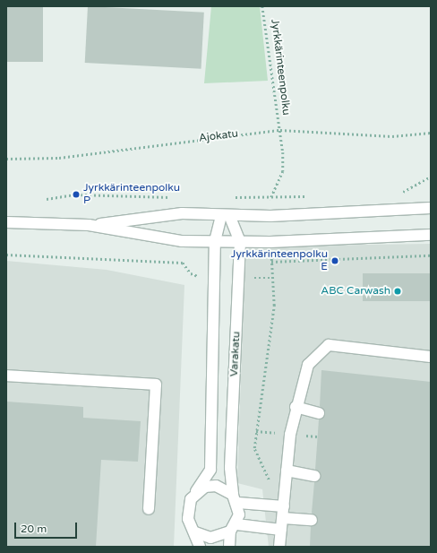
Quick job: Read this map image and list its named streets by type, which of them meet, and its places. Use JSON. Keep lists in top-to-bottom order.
{
  "streets": {
    "street": ["Varakatu"],
    "path": ["Jyrkkärinteenpolku", "Ajokatu"]
  },
  "crossings": [
    ["Jyrkkärinteenpolku", "Ajokatu"]
  ],
  "places": ["Jyrkkärinteenpolku P", "Jyrkkärinteenpolku E", "ABC Carwash"],
  "scale_bar": "20 m"
}
